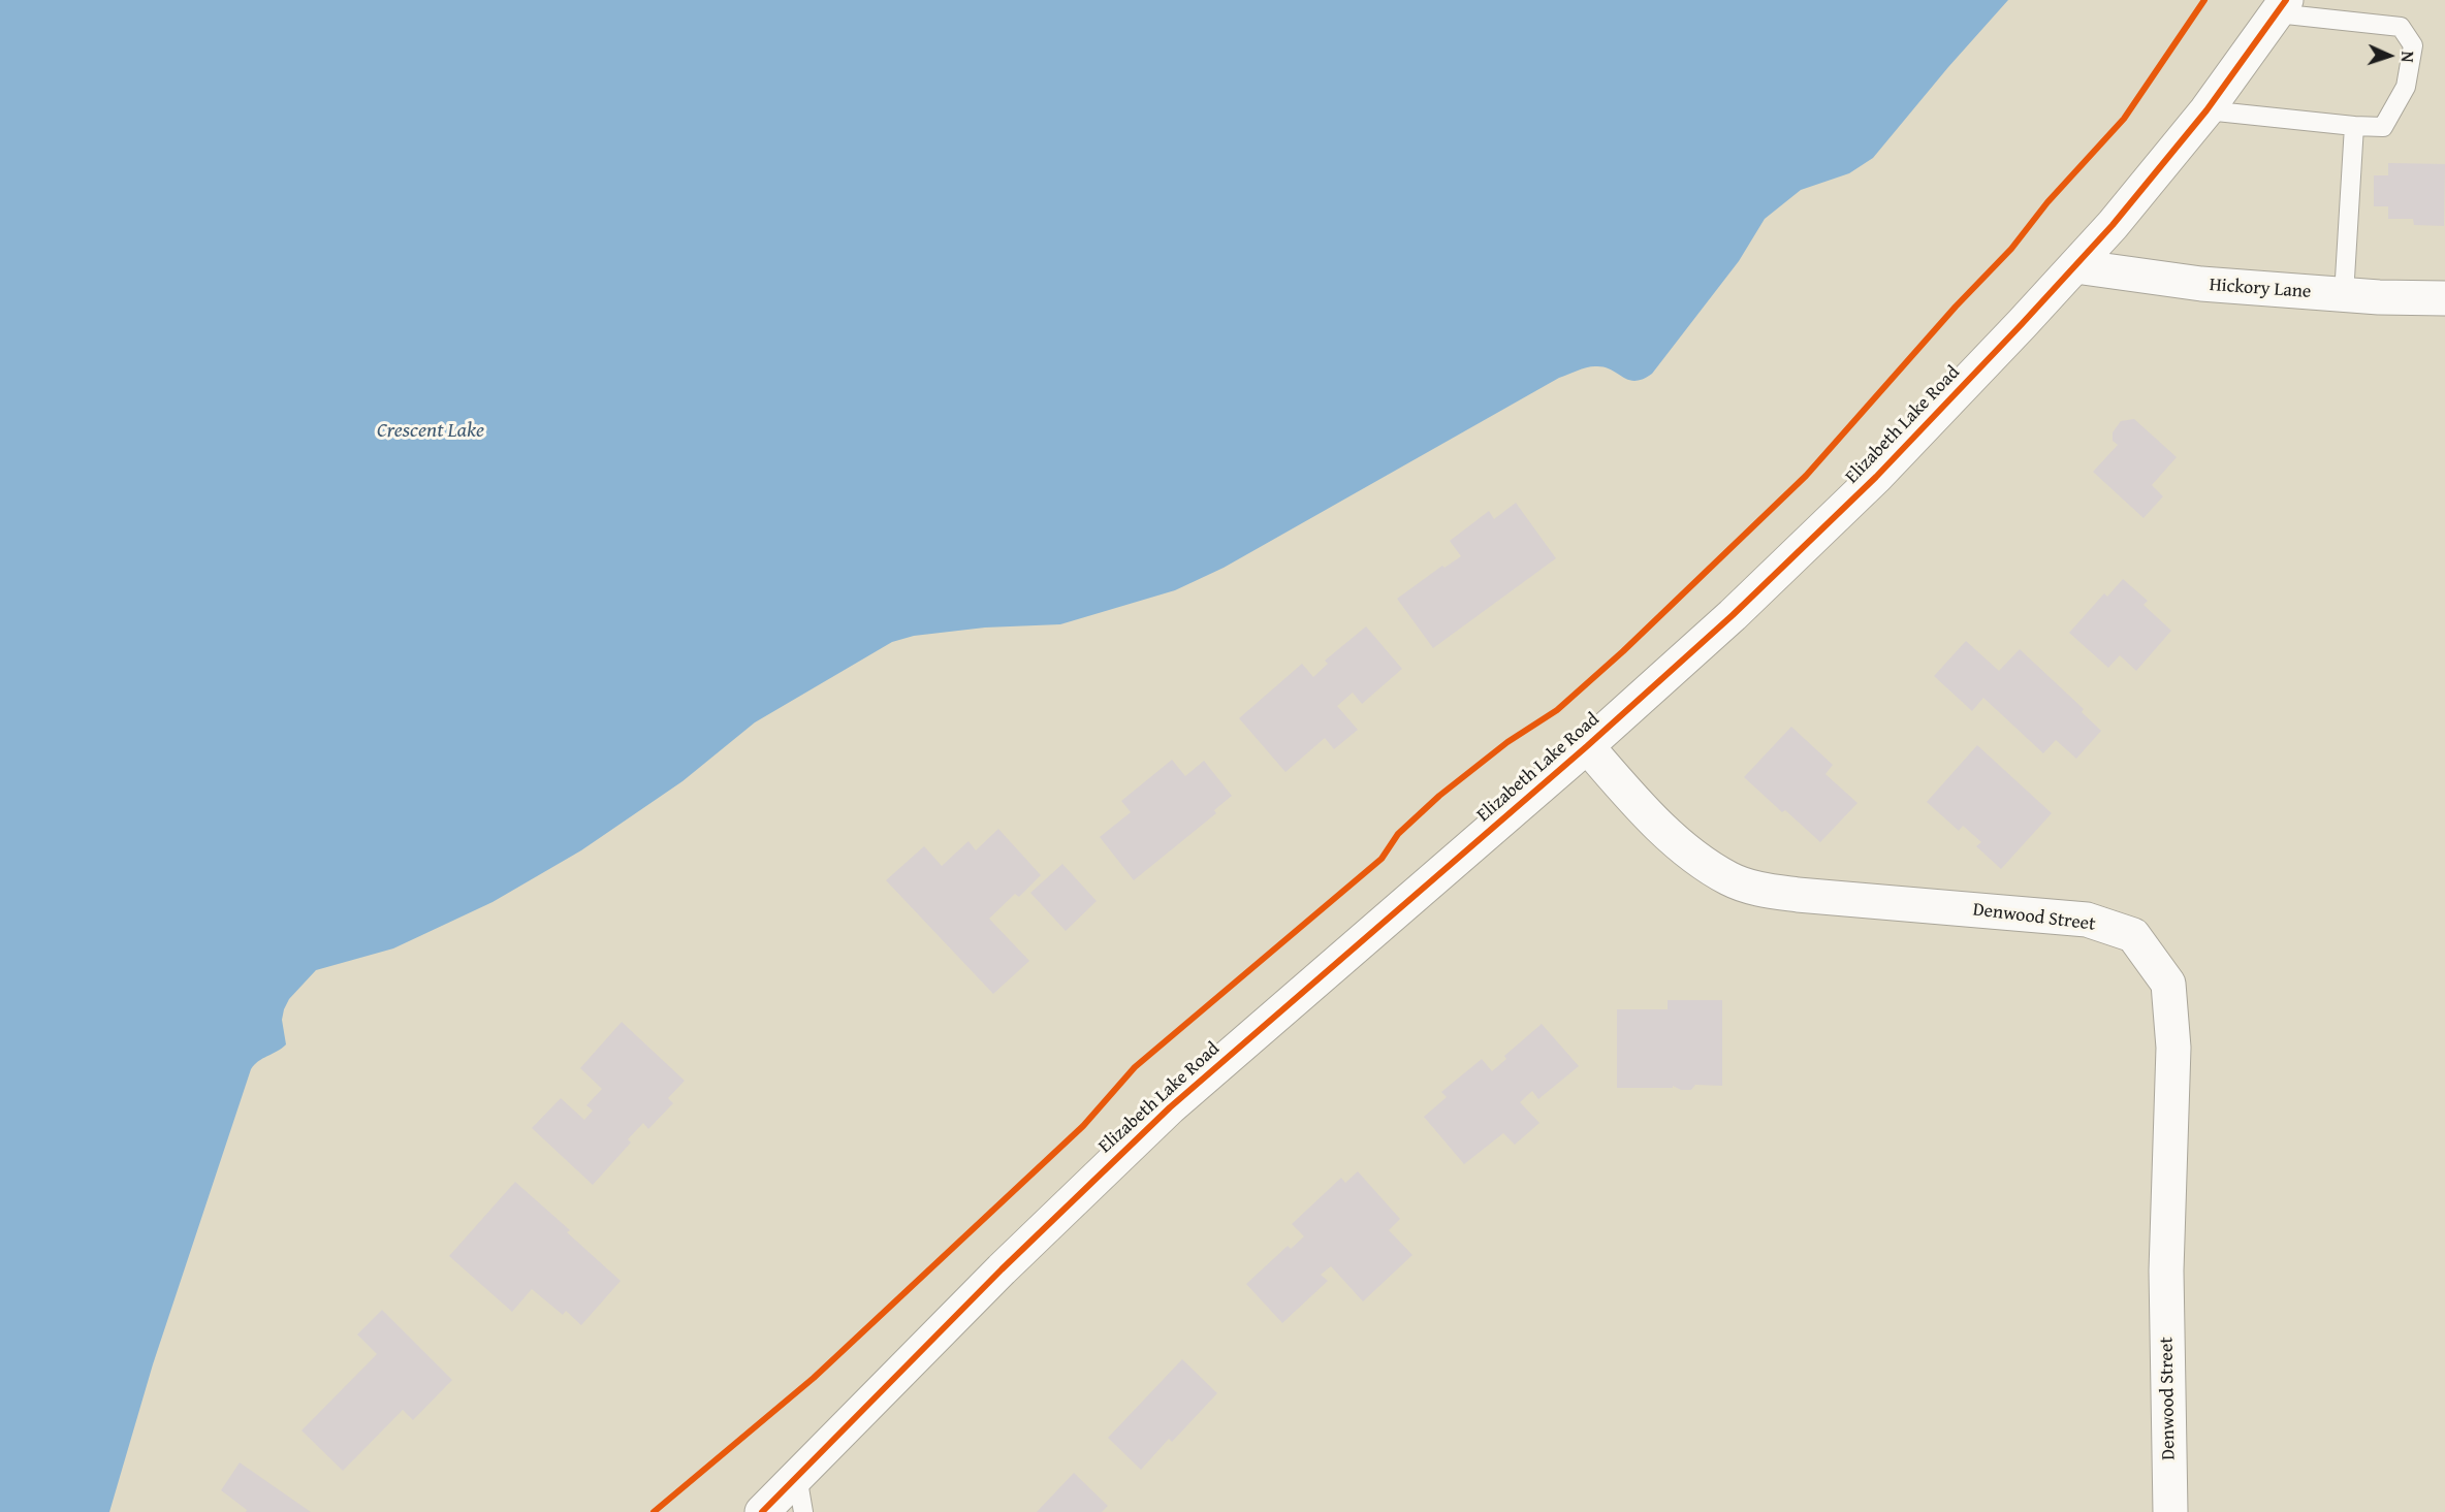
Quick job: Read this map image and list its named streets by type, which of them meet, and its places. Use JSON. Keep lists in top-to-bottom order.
{
  "streets": {
    "street": ["Hickory Lane", "Elizabeth Lake Road", "Denwood Street"]
  },
  "crossings": [
    ["Hickory Lane", "Elizabeth Lake Road"],
    ["Elizabeth Lake Road", "Denwood Street"]
  ],
  "water": ["Crescent Lake"],
  "north": "right"
}
